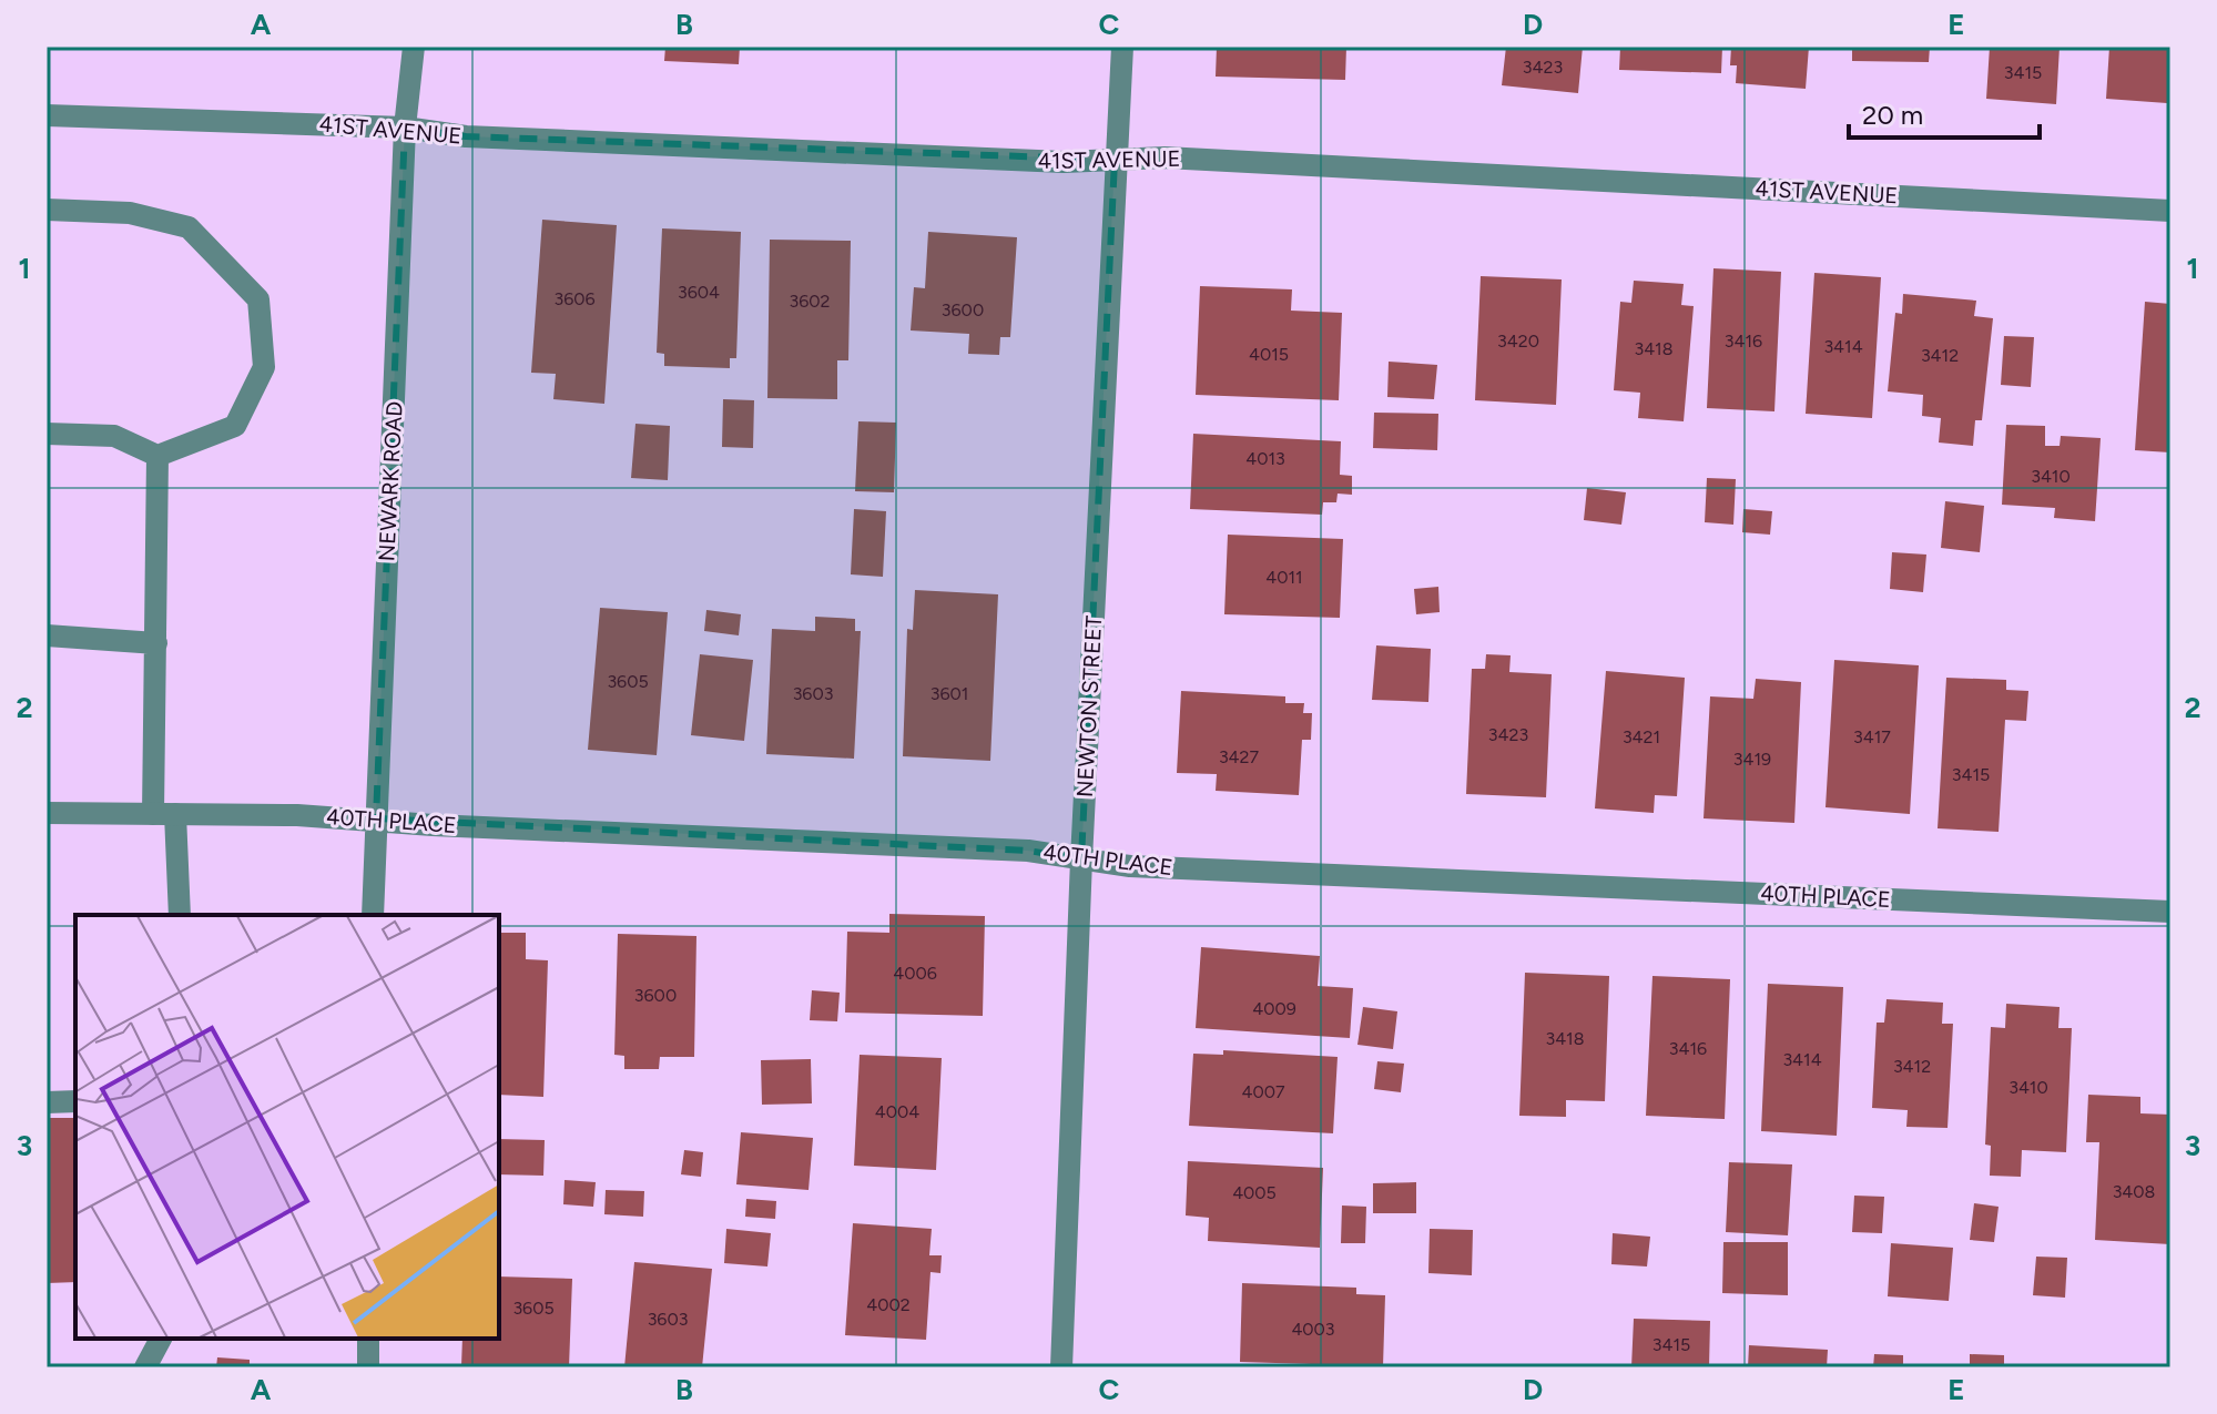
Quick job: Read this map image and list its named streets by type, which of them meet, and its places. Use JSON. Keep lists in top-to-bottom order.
{
  "streets": {
    "street": [
      "41ST AVENUE",
      "NEWARK ROAD",
      "NEWTON STREET",
      "40TH PLACE"
    ]
  },
  "crossings": [
    ["41ST AVENUE", "NEWARK ROAD"],
    ["41ST AVENUE", "NEWTON STREET"],
    ["NEWARK ROAD", "40TH PLACE"],
    ["NEWTON STREET", "40TH PLACE"]
  ],
  "house_numbers": [
    "3423",
    "3415",
    "3604",
    "3606",
    "3602",
    "3600",
    "3420",
    "3416",
    "3414",
    "3418",
    "4015",
    "3412",
    "4013",
    "3410",
    "4011",
    "3605",
    "3603",
    "3601",
    "3423",
    "3421",
    "3417",
    "3427",
    "3419",
    "3415",
    "4006",
    "3600",
    "4009",
    "3418",
    "3416",
    "3414",
    "3412",
    "3410",
    "4007",
    "4004",
    "3408",
    "4005",
    "4002",
    "3605",
    "3603",
    "4003",
    "3415"
  ],
  "scale_bar": "20 m",
  "grid": {
    "columns": [
      "A",
      "B",
      "C",
      "D",
      "E"
    ],
    "rows": ["1", "2", "3"]
  }
}
